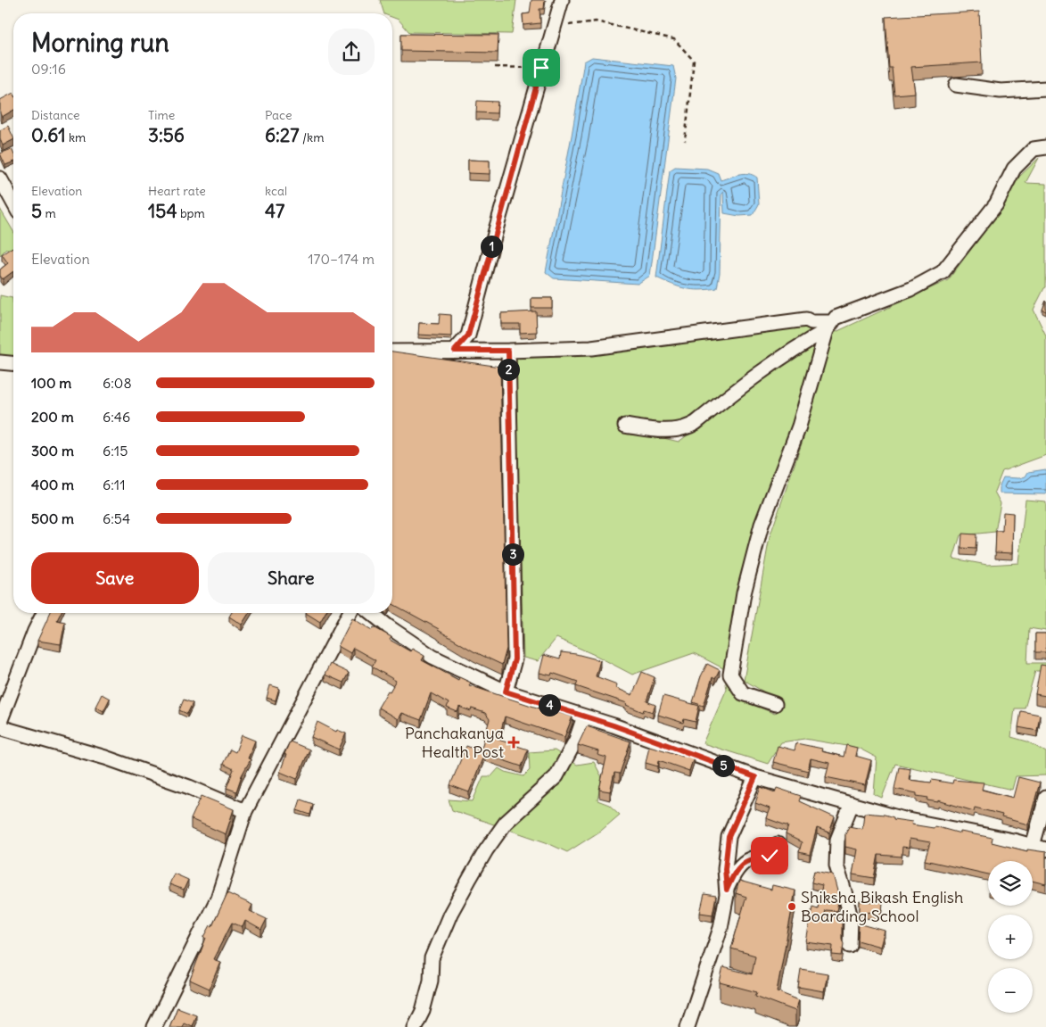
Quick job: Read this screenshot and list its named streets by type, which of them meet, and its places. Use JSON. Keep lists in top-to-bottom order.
{
  "places": {
    "health": ["Panchakanya Health Post"],
    "other": ["Shiksha Bikash English Boarding School"]
  },
  "page": {
    "heading": ["Morning run", "09:16"],
    "stats": [
      ["Distance", "0.61 km"],
      ["Time", "3:56"],
      ["Pace", "6:27 /km"],
      ["Elevation", "5 m"],
      ["Heart rate", "154 bpm"],
      ["kcal", "47"]
    ],
    "pins": [
      "1",
      "2",
      "3",
      "4",
      "5"
    ],
    "chart": ["Elevation", "170–174 m"],
    "list": [
      {
        "name": "100 m",
        "note": "6:08"
      },
      {
        "name": "200 m",
        "note": "6:46"
      },
      {
        "name": "300 m",
        "note": "6:15"
      },
      {
        "name": "400 m",
        "note": "6:11"
      },
      {
        "name": "500 m",
        "note": "6:54"
      }
    ],
    "buttons": ["Save", "Share"],
    "map_buttons": ["+", "−"]
  }
}
